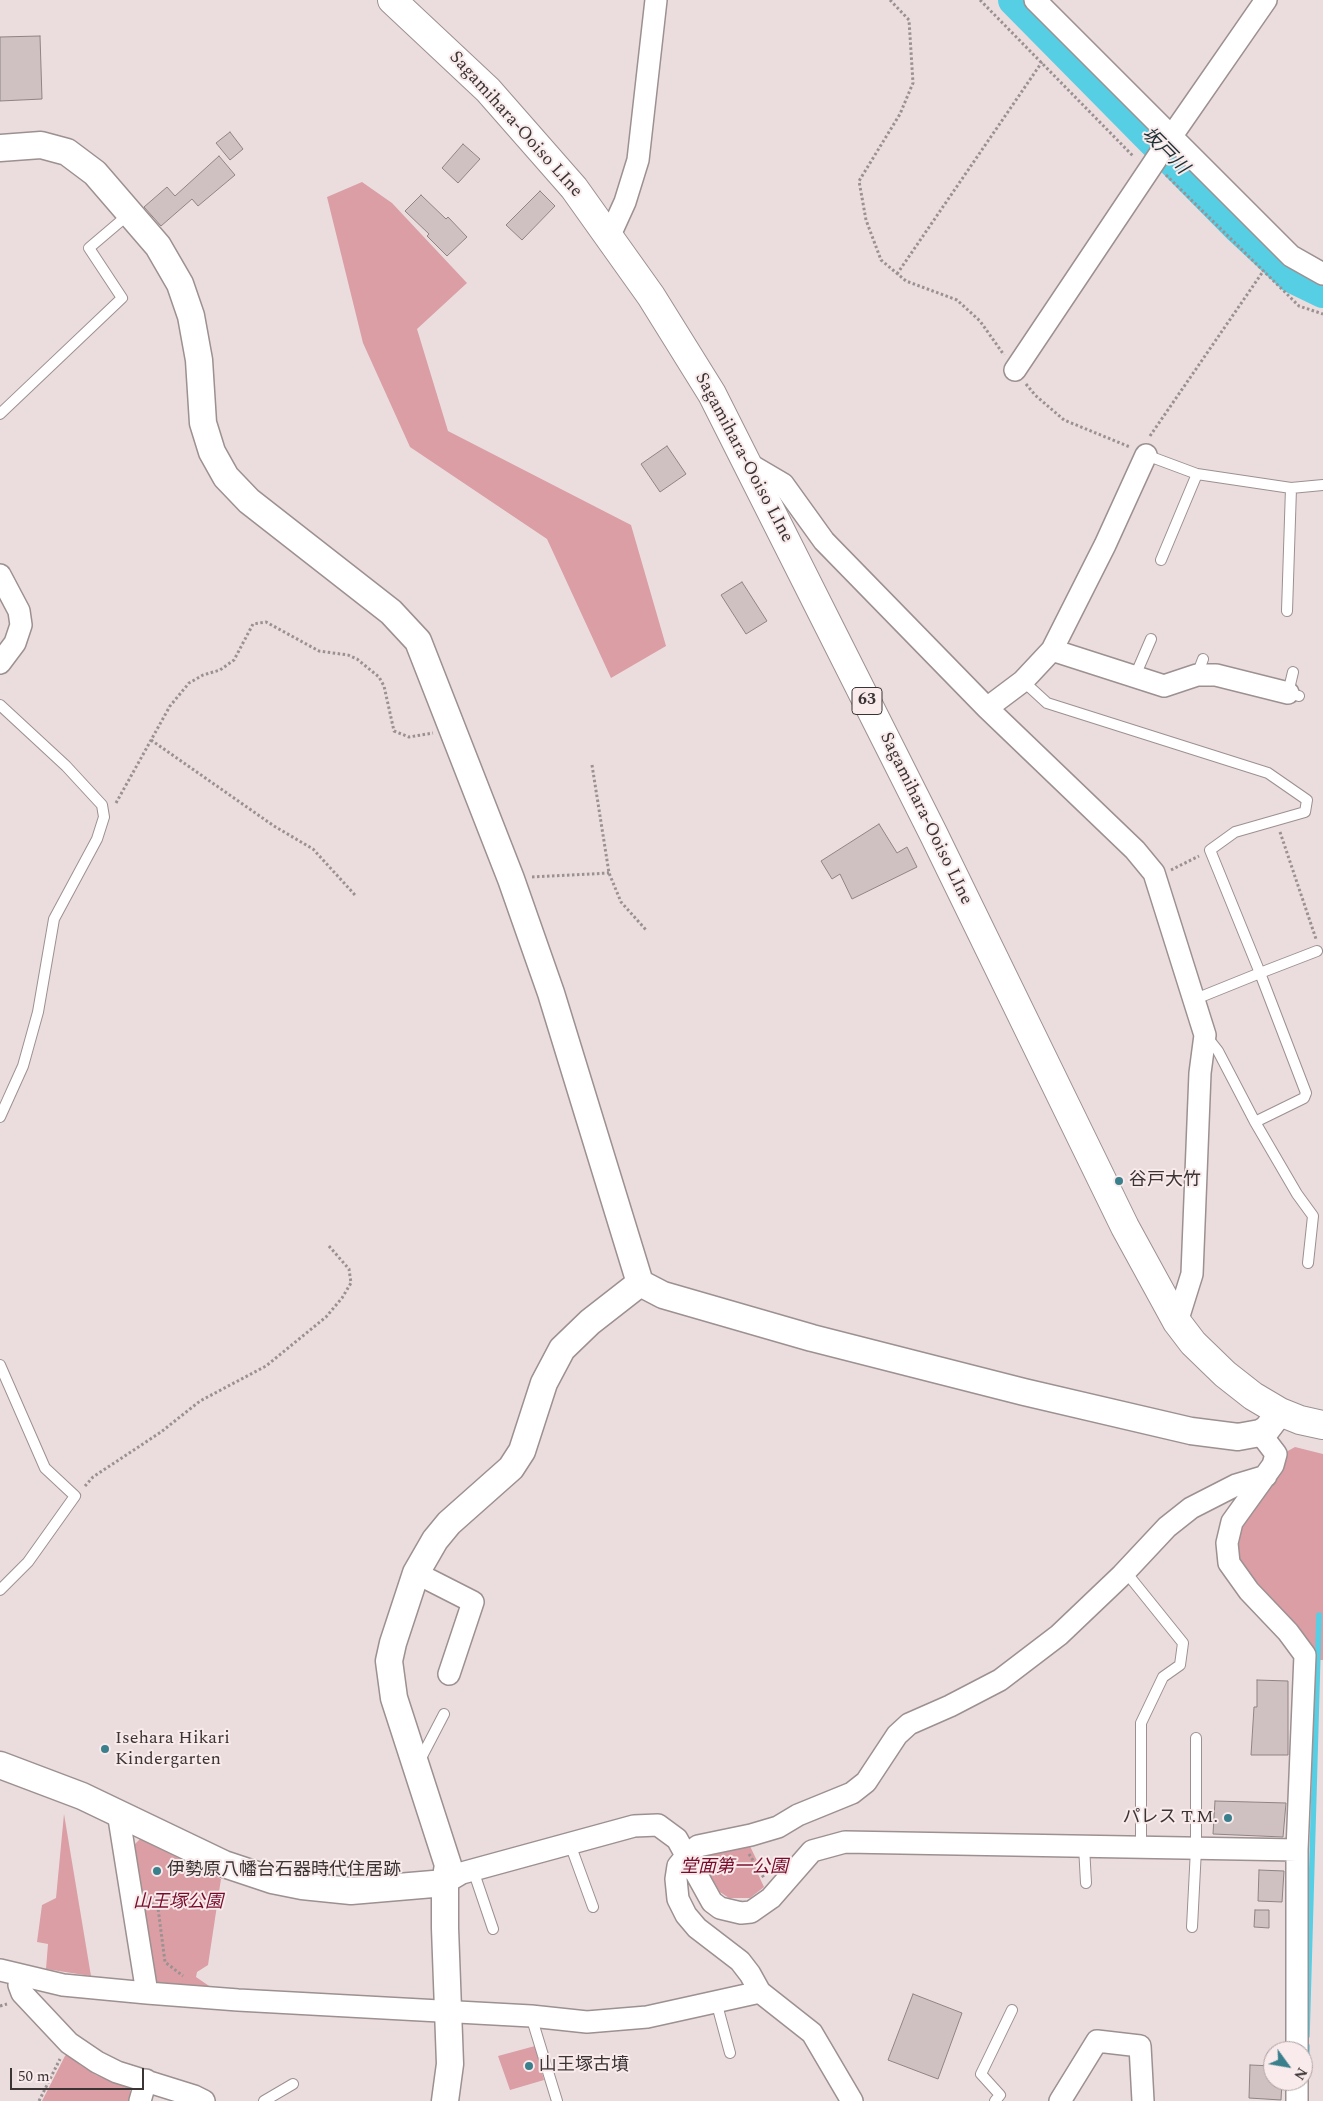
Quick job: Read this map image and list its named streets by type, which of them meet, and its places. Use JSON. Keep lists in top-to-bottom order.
{
  "streets": {
    "main road": ["Sagamihara-Ooiso LIne", "63"]
  },
  "water": ["坂戸川"],
  "parks": ["堂面第一公園", "山王塚公園"],
  "places": [
    "谷戸大竹",
    "Isehara Hikari Kindergarten",
    "パレス T.M.",
    "伊勢原八幡台石器時代住居跡",
    "山王塚古墳"
  ],
  "scale_bar": "50 m",
  "north": "bottom right"
}
